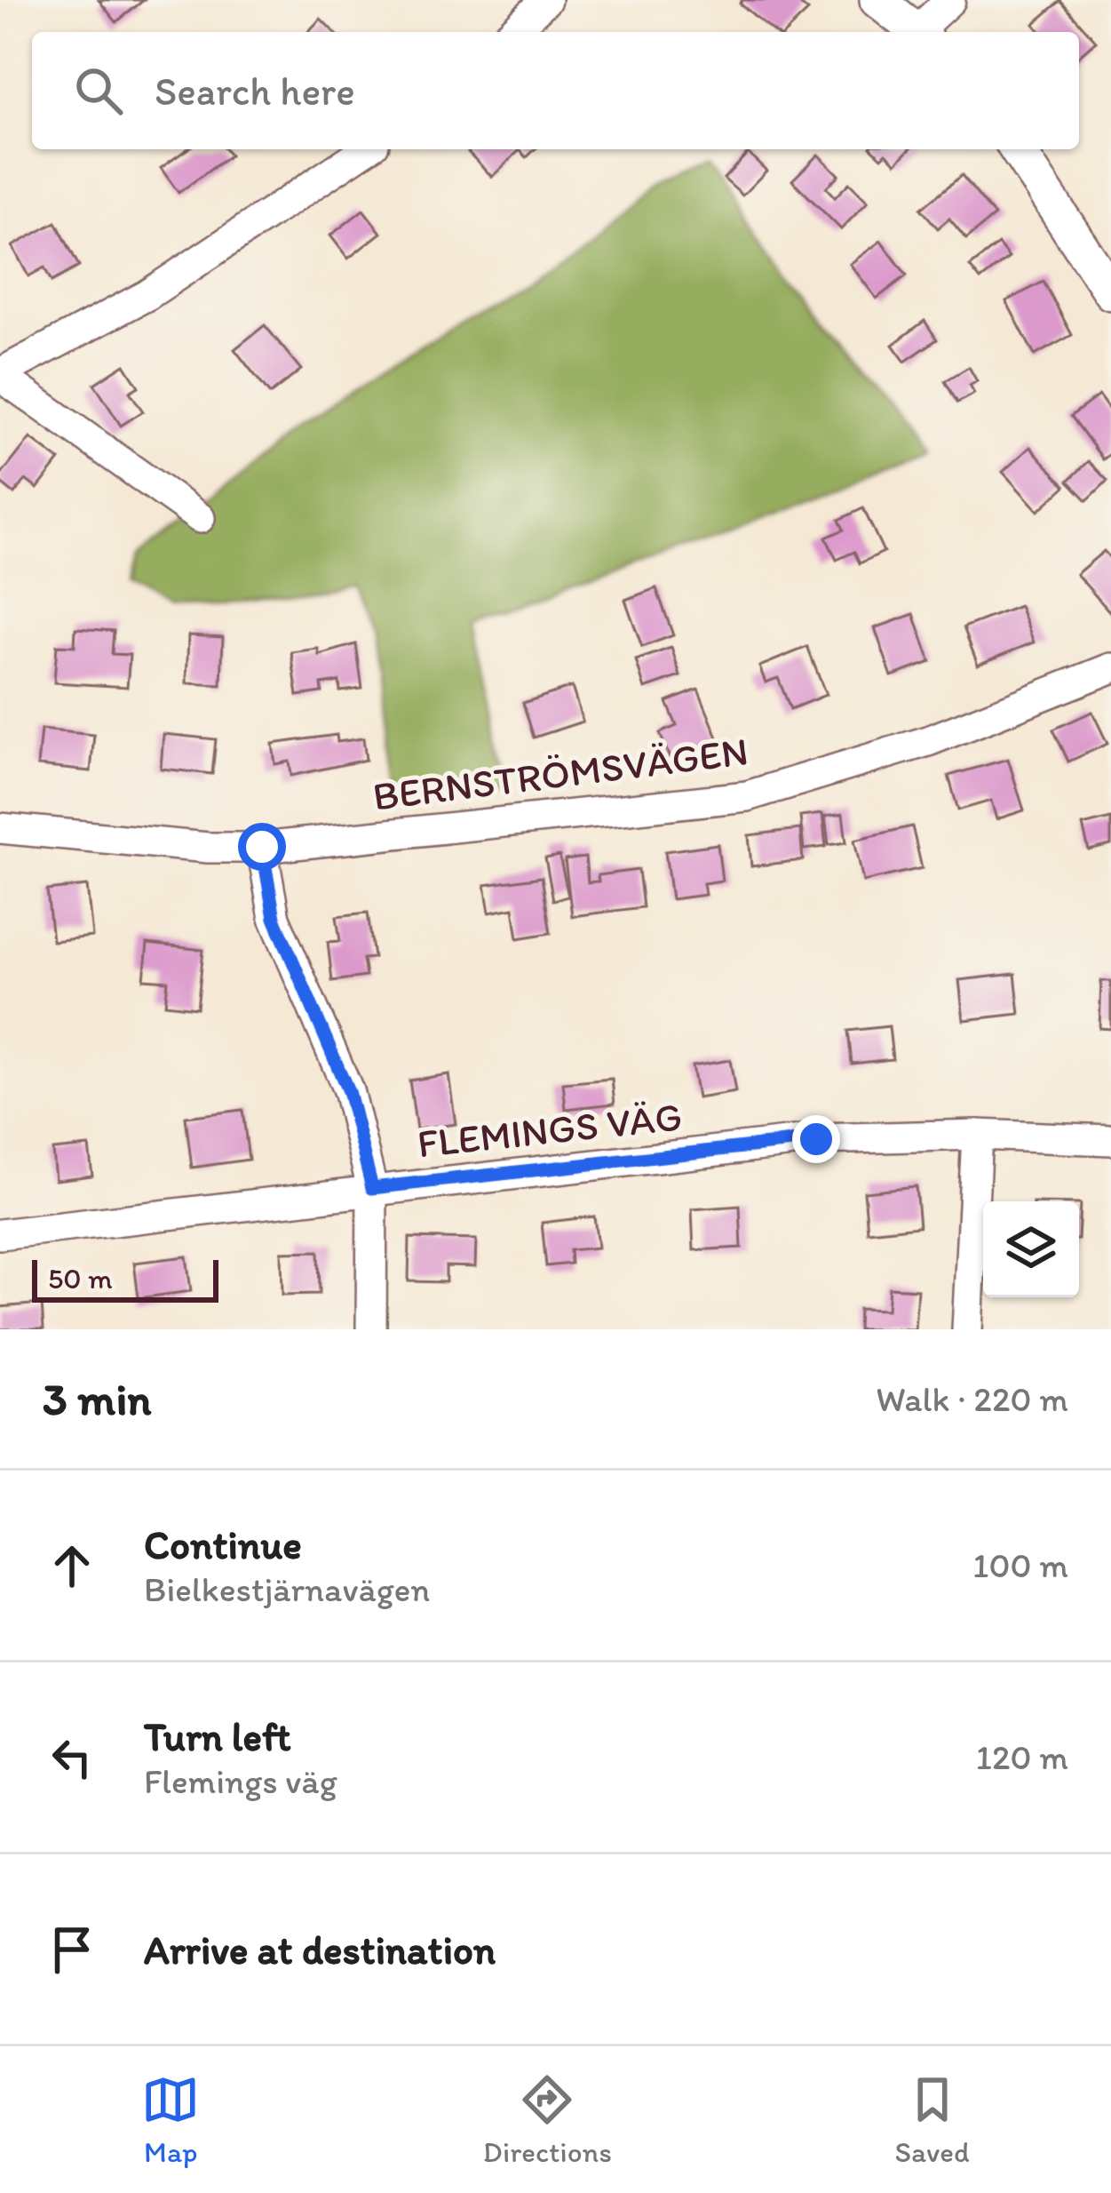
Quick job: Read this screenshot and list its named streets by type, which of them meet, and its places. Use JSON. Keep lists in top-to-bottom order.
{
  "streets": {
    "street": ["BERNSTRÖMSVÄGEN", "FLEMINGS VÄG"]
  },
  "scale_bar": "50 m",
  "page": {
    "search": "Search here",
    "scale": "50 m",
    "heading": ["3 min", "Walk · 220 m"],
    "list": [
      ["Continue", "Bielkestjärnavägen", "100 m"],
      ["Turn left", "Flemings väg", "120 m"],
      "Arrive at destination"
    ],
    "nav": ["Map", "Directions", "Saved"]
  }
}
